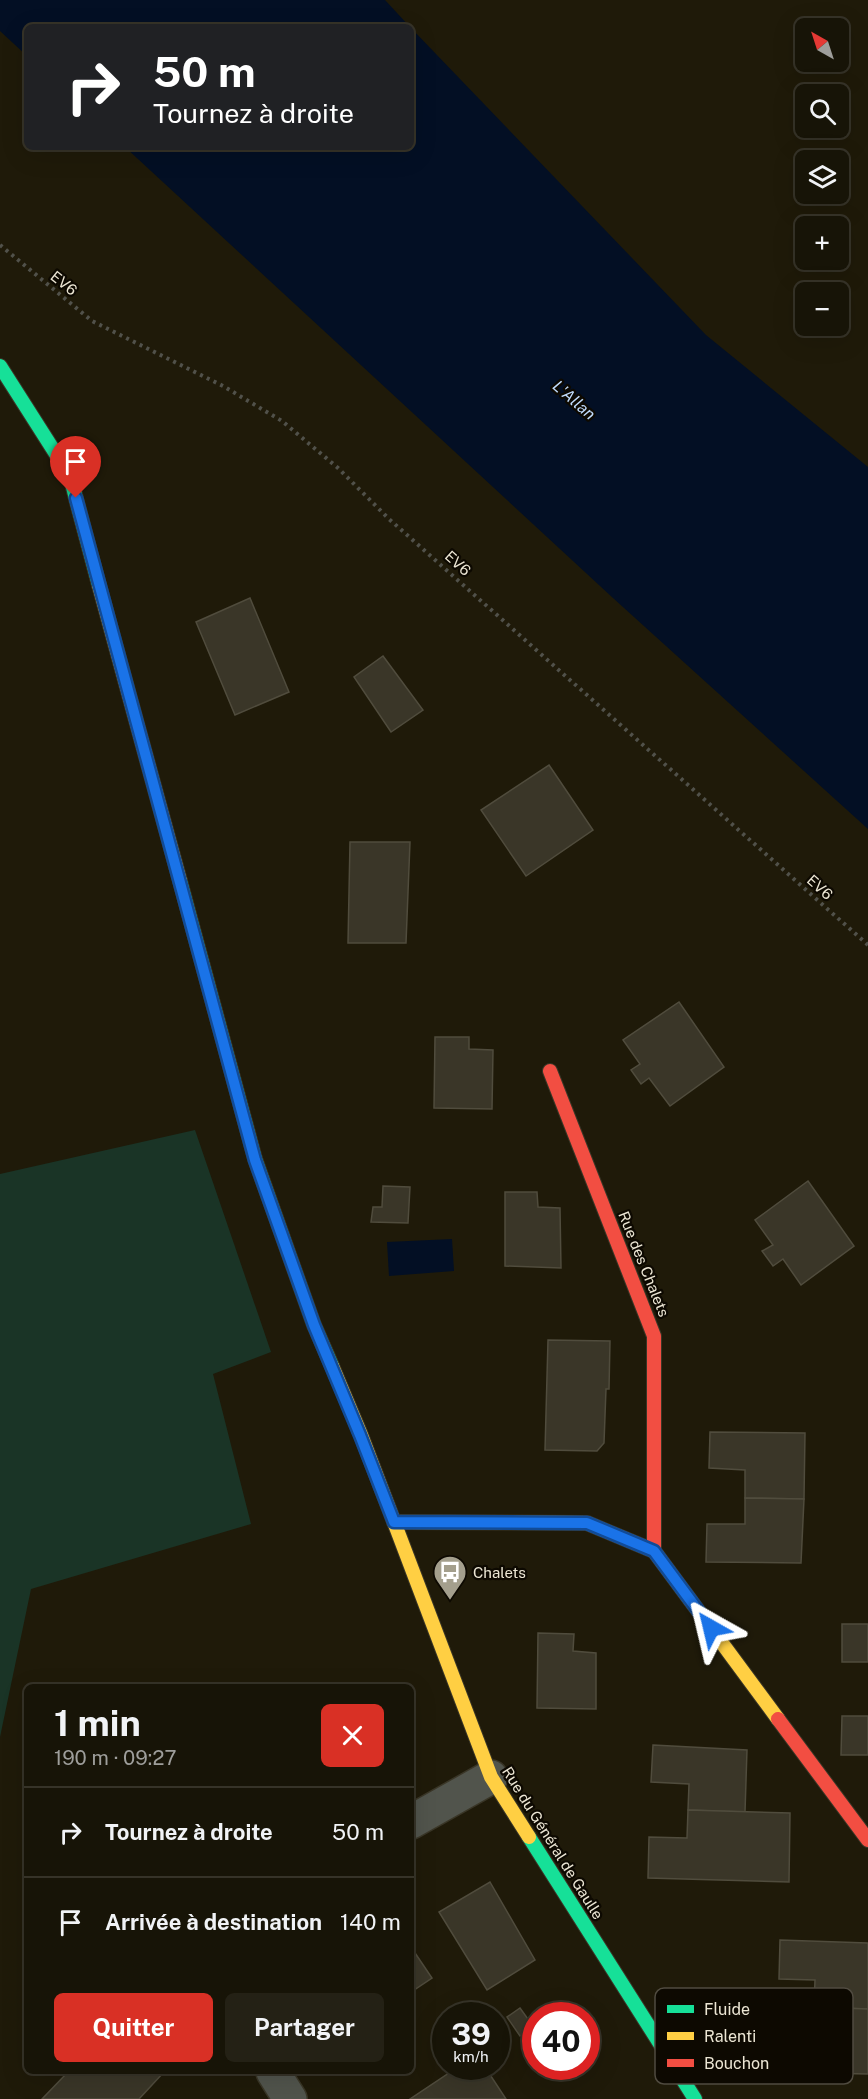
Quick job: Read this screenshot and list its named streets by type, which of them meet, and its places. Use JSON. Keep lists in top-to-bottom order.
{
  "streets": {
    "main road": ["Rue des Chalets", "Rue du Général de Gaulle"],
    "path": ["EV6"]
  },
  "water": ["L'Allan"],
  "places": {
    "bus stop": ["Chalets"]
  },
  "legend": ["Fluide", "Ralenti", "Bouchon"],
  "north": "top left",
  "page": {
    "map_buttons": ["+", "−"],
    "turn": ["50 m", "Tournez à droite"],
    "heading": ["1 min", "190 m · 09:27"],
    "list": [
      {
        "name": "Tournez à droite",
        "value": "50 m"
      },
      {
        "name": "Arrivée à destination",
        "value": "140 m"
      }
    ],
    "buttons": ["Quitter", "Partager"],
    "speed": "39 km/h",
    "limit": "40"
  }
}
